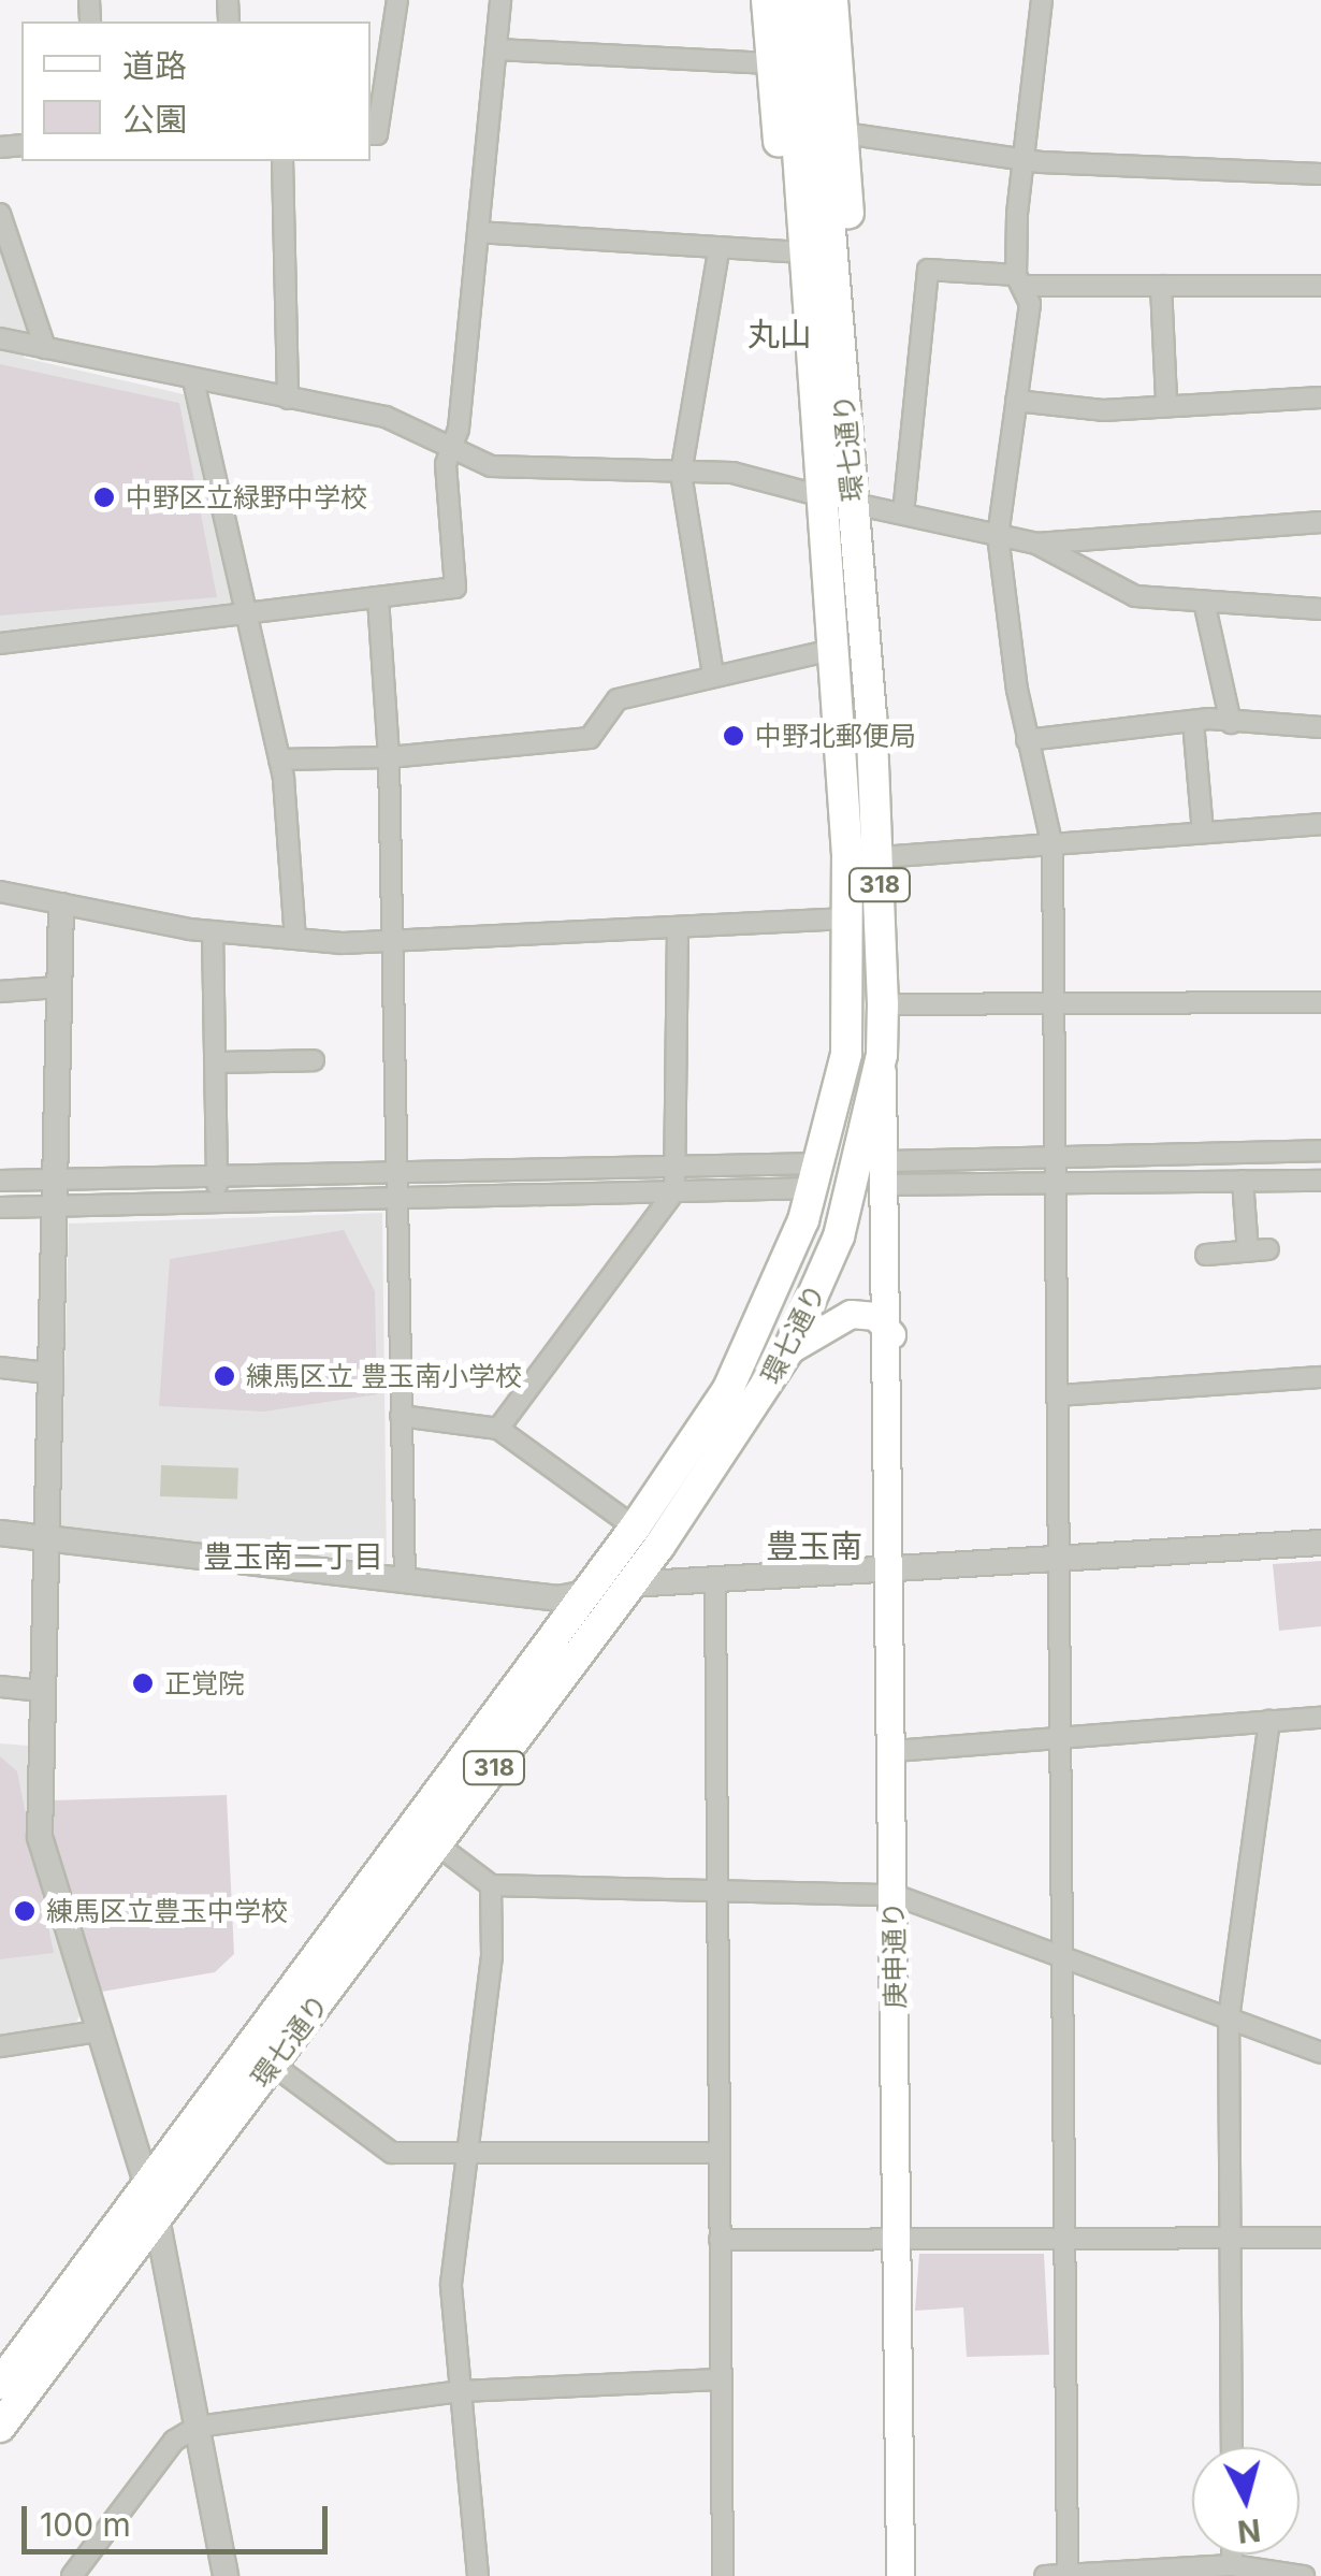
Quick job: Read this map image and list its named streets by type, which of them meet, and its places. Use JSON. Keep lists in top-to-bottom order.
{
  "streets": {
    "main road": ["環七通り", "318", "庚申通り"]
  },
  "crossings": [
    ["環七通り", "庚申通り"]
  ],
  "districts": ["丸山", "豊玉南", "豊玉南二丁目"],
  "places": [
    "中野区立緑野中学校",
    "中野北郵便局",
    "練馬区立 豊玉南小学校",
    "正覚院",
    "練馬区立豊玉中学校"
  ],
  "legend": ["道路", "公園"],
  "scale_bar": "100 m",
  "north": "bottom"
}
